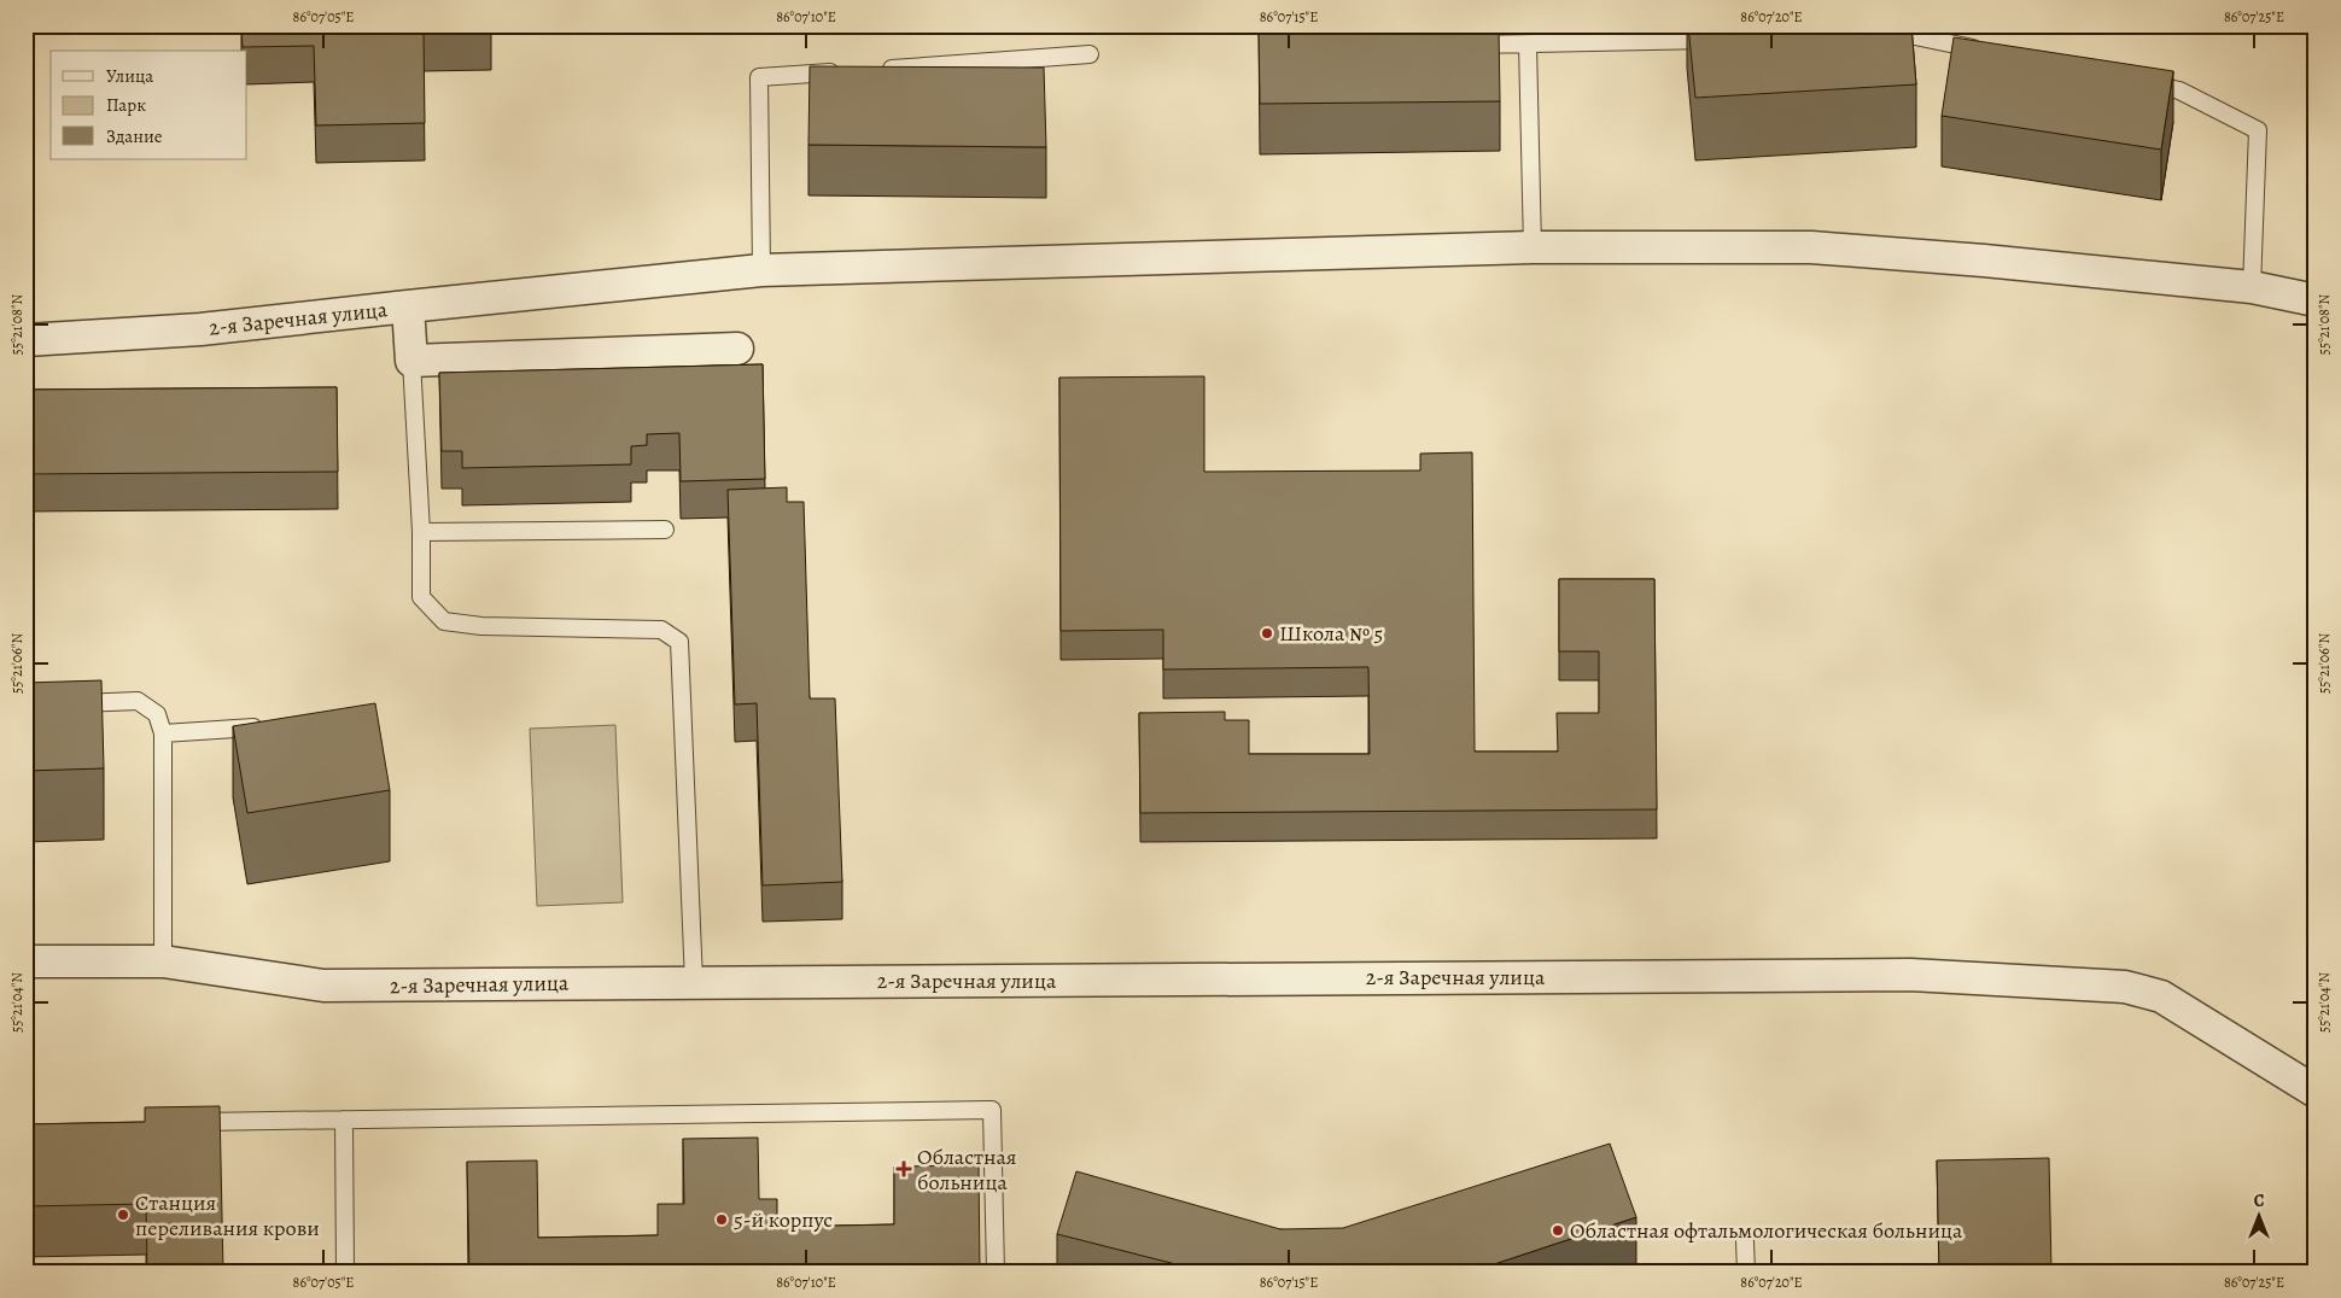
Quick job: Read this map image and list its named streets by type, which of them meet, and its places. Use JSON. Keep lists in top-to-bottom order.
{
  "streets": {
    "street": ["2-я Заречная улица"]
  },
  "places": {
    "other": [
      "Школа № 5",
      "Станция переливания крови",
      "5-й корпус",
      "Областная офтальмологическая больница"
    ],
    "health": ["Областная больница"]
  },
  "legend": ["Улица", "Парк", "Здание"],
  "north": "top",
  "coordinates": [
    "86°07'05\"E",
    "86°07'10\"E",
    "86°07'15\"E",
    "86°07'20\"E",
    "86°07'25\"E",
    "55°21'08\"N",
    "55°21'06\"N",
    "55°21'04\"N"
  ]
}
